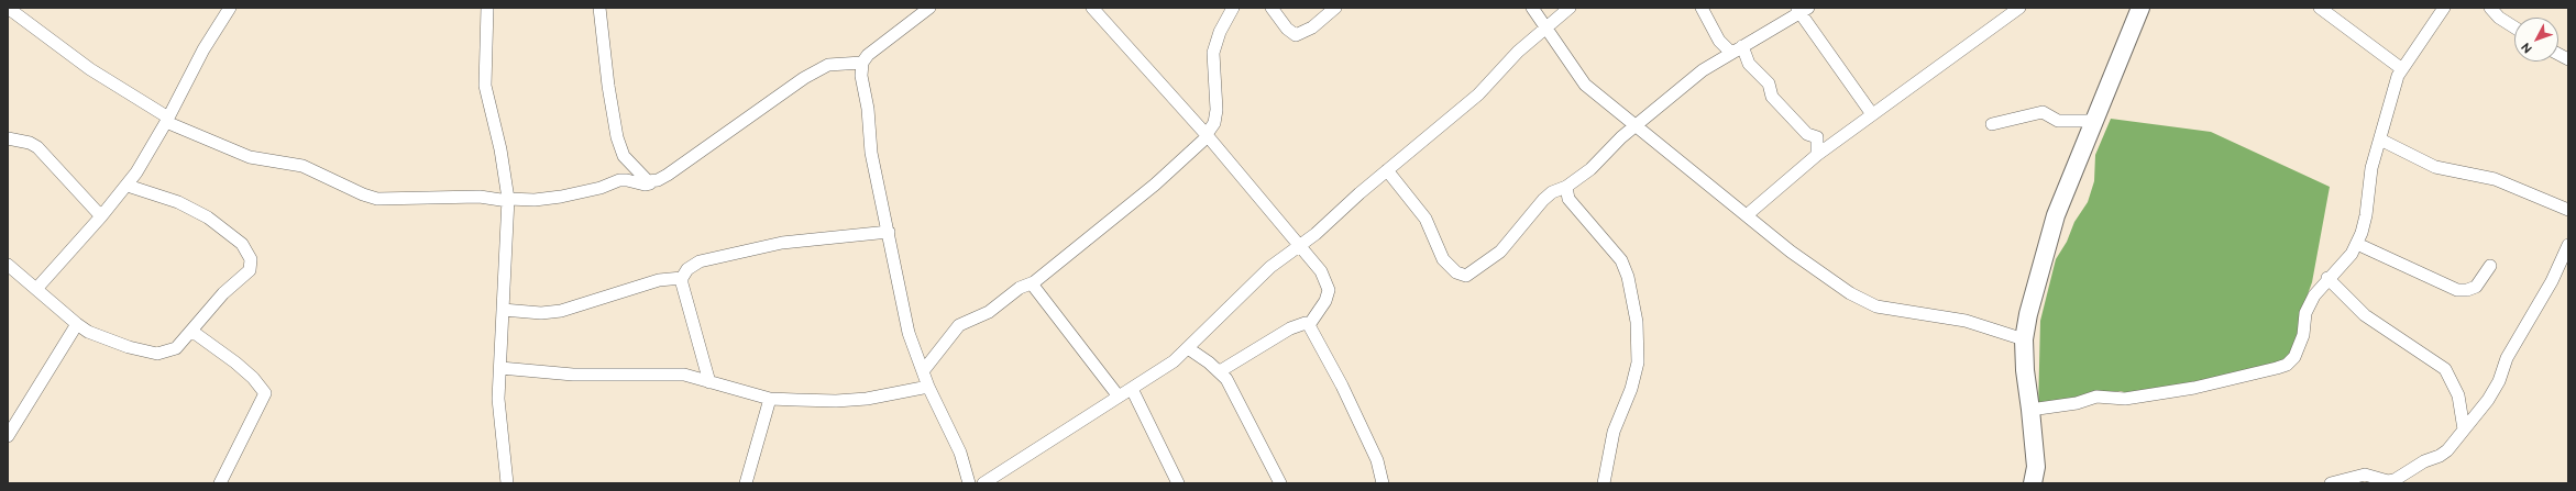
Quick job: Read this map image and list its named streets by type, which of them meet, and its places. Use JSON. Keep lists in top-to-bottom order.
{
  "north": "bottom left"
}
